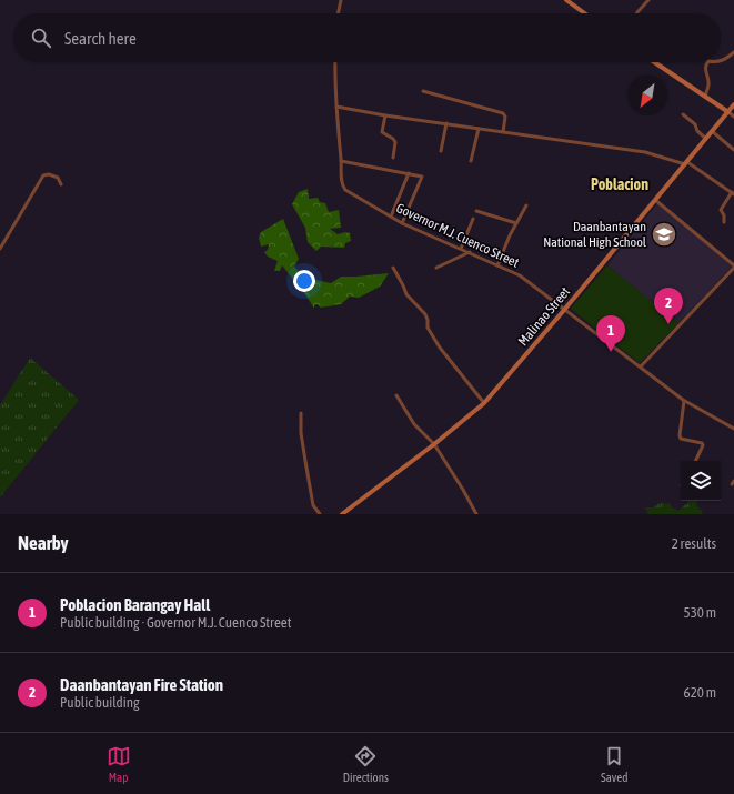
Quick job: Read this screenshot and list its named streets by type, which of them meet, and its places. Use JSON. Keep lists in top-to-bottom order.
{
  "streets": {
    "main road": ["Malinao Street"],
    "street": ["Governor M.J. Cuenco Street"]
  },
  "crossings": [
    ["Governor M.J. Cuenco Street", "Malinao Street"]
  ],
  "districts": ["Poblacion"],
  "places": {
    "school or university": ["Daanbantayan National High School"]
  },
  "north": "bottom left",
  "page": {
    "search": "Search here",
    "pins": ["2", "1"],
    "heading": ["Nearby", "2 results"],
    "list": [
      {
        "mark": "1",
        "name": "Poblacion Barangay Hall",
        "note": "Public building · Governor M.J. Cuenco Street",
        "value": "530 m"
      },
      {
        "mark": "2",
        "name": "Daanbantayan Fire Station",
        "note": "Public building",
        "value": "620 m"
      }
    ],
    "nav": ["Map", "Directions", "Saved"]
  }
}
